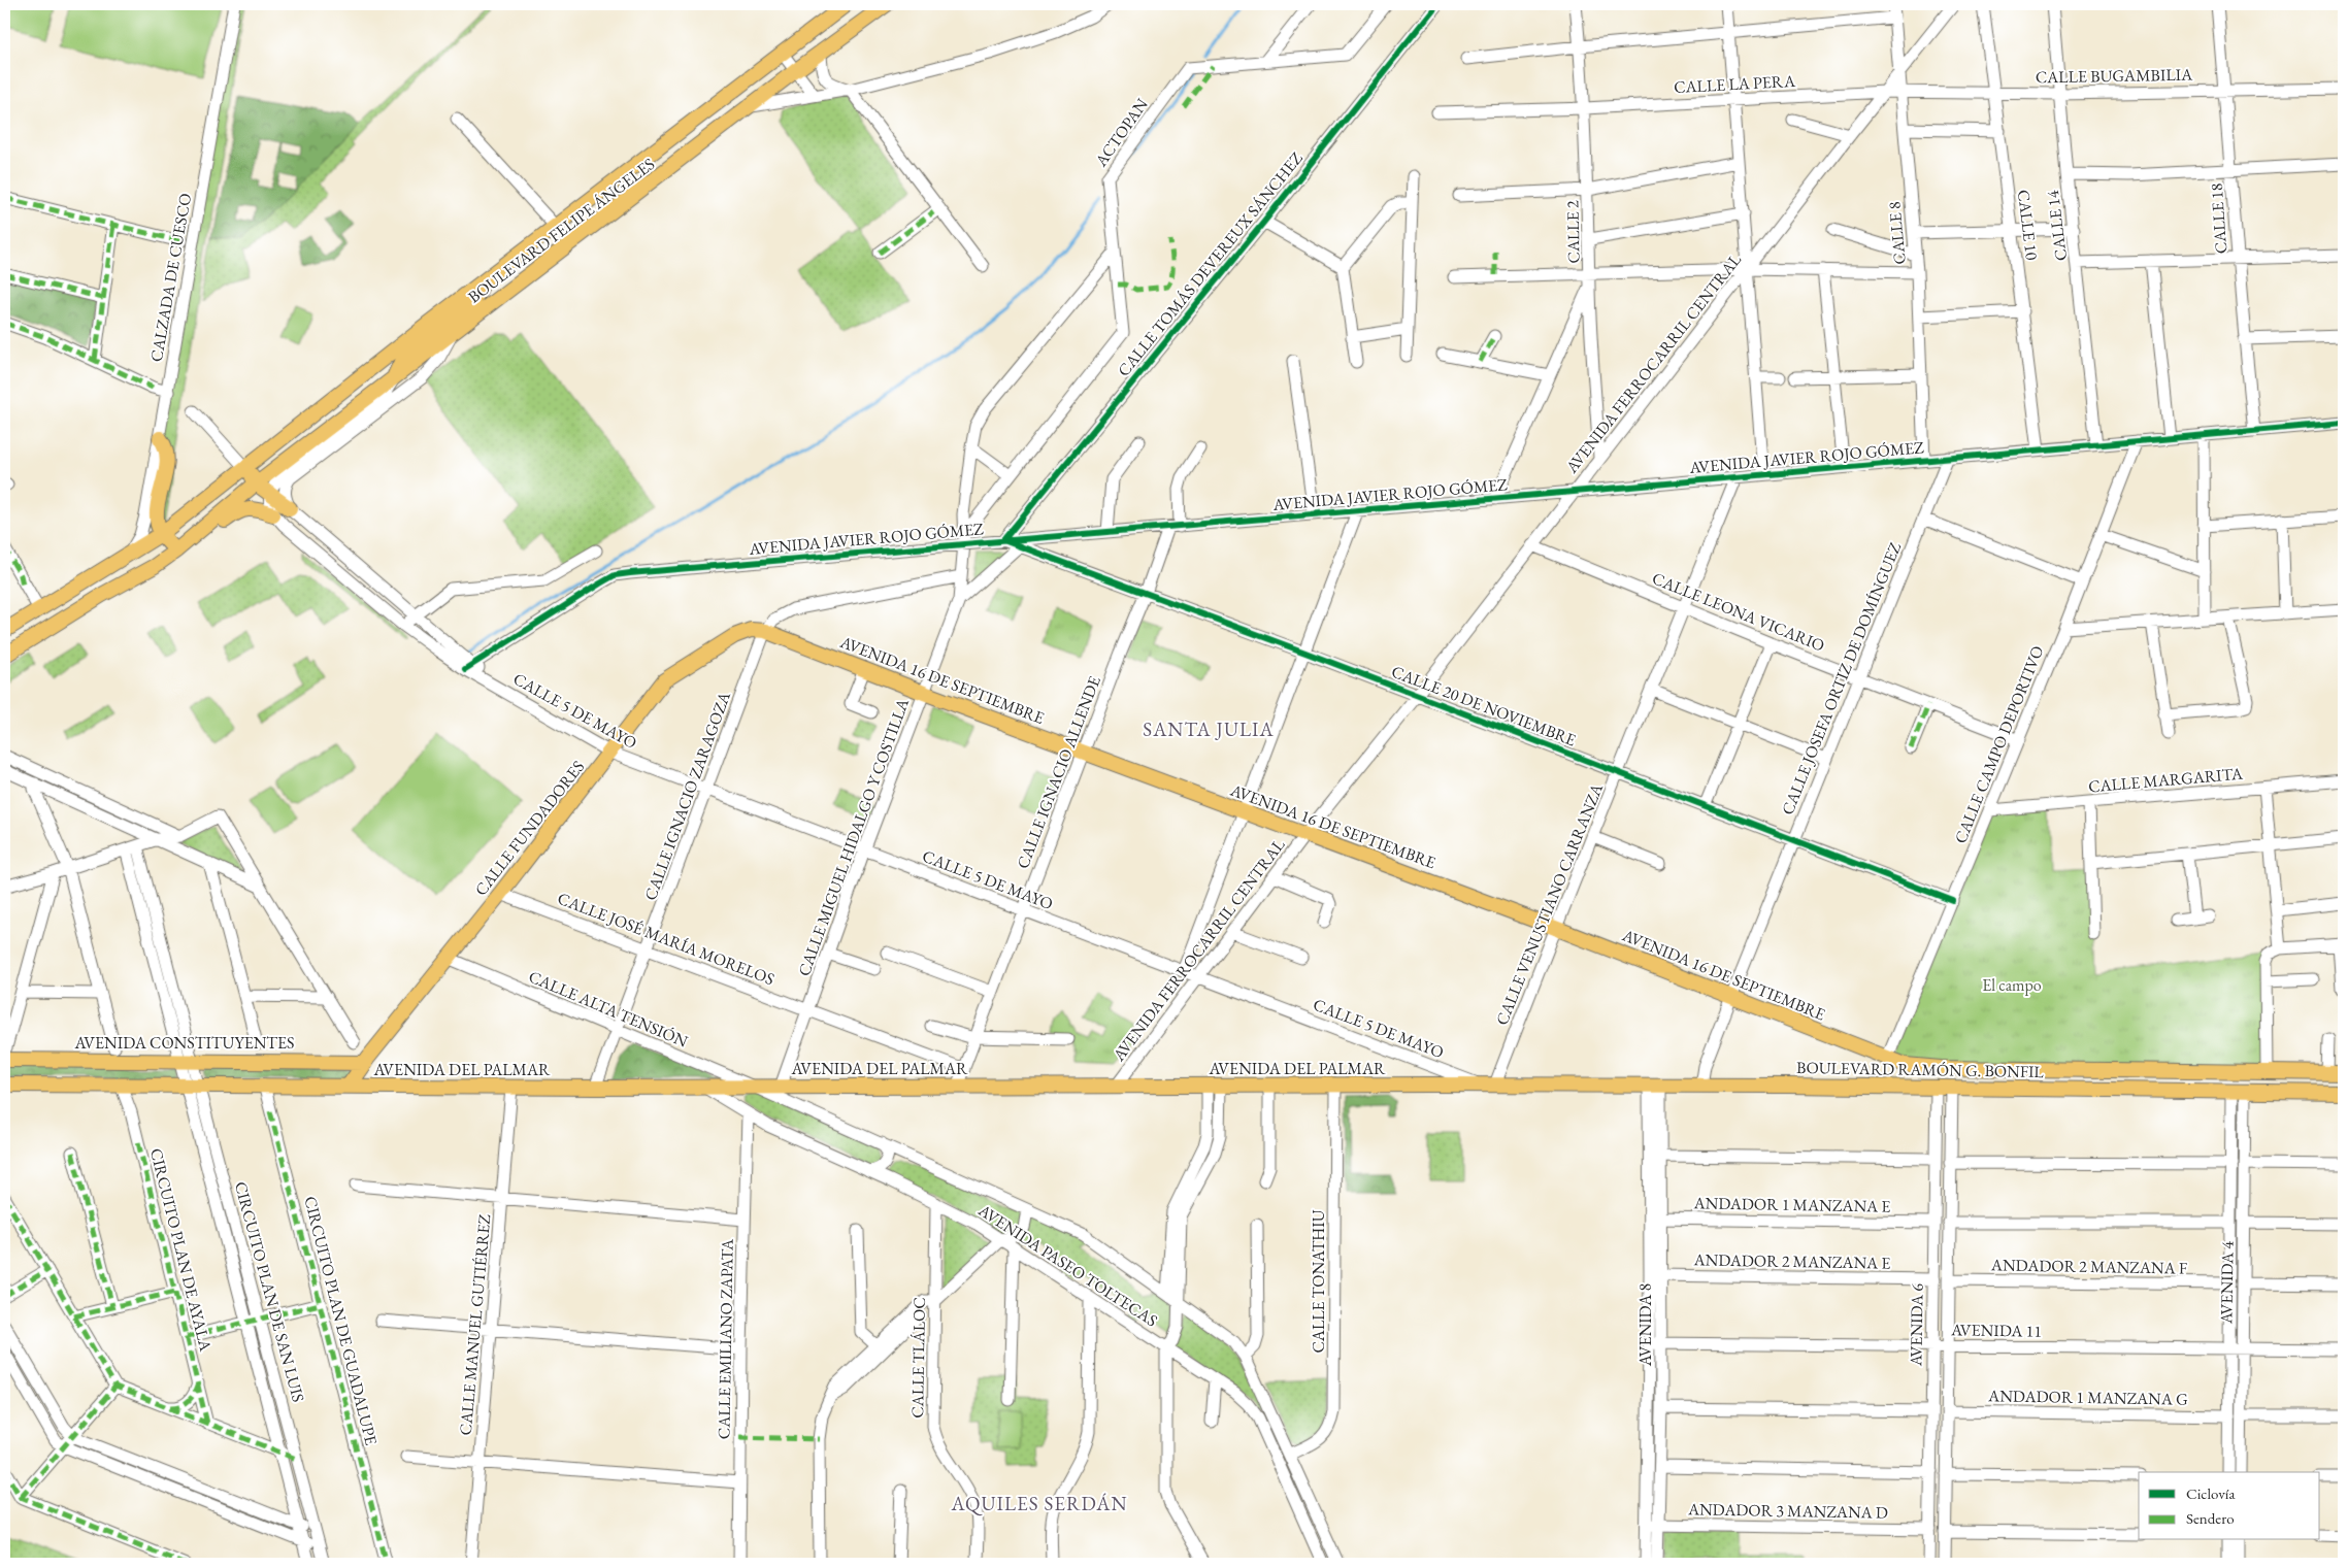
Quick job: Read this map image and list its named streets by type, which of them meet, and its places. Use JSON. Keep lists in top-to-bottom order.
{
  "streets": {
    "main road": [
      "BOULEVARD FELIPE ÁNGELES",
      "AVENIDA 16 DE SEPTIEMBRE",
      "CALLE FUNDADORES",
      "AVENIDA CONSTITUYENTES",
      "AVENIDA DEL PALMAR",
      "BOULEVARD RAMÓN G. BONFIL"
    ],
    "street": [
      "CALLE BUGAMBILIA",
      "CALLE LA PERA",
      "ACTOPAN",
      "CALLE 18",
      "CALLE 10",
      "CALLE 14",
      "CALLE 2",
      "CALLE 8",
      "CALLE TOMÁS DEVEREUX SÁNCHEZ",
      "CALZADA DE CUESCO",
      "AVENIDA FERROCARRIL CENTRAL",
      "AVENIDA JAVIER ROJO GÓMEZ",
      "CALLE LEONA VICARIO",
      "CALLE JOSEFA ORTIZ DE DOMÍNGUEZ",
      "CALLE 20 DE NOVIEMBRE",
      "CALLE 5 DE MAYO",
      "CALLE CAMPO DEPORTIVO",
      "CALLE IGNACIO ALLENDE",
      "CALLE MARGARITA",
      "CALLE IGNACIO ZARAGOZA",
      "CALLE MIGUEL HIDALGO Y COSTILLA",
      "CALLE VENUSTIANO CARRANZA",
      "CALLE JOSÉ MARÍA MORELOS",
      "CALLE ALTA TENSIÓN",
      "ANDADOR 1 MANZANA E",
      "CIRCUITO PLAN DE AYALA",
      "ANDADOR 2 MANZANA E",
      "AVENIDA PASEO TOLTECAS",
      "ANDADOR 2 MANZANA F",
      "CALLE TONATHIU",
      "AVENIDA 4",
      "CIRCUITO PLAN DE SAN LUIS",
      "CIRCUITO PLAN DE GUADALUPE",
      "CALLE MANUEL GUTIÉRREZ",
      "AVENIDA 8",
      "AVENIDA 6",
      "AVENIDA 11",
      "CALLE EMILIANO ZAPATA",
      "CALLE TLÁLOC",
      "ANDADOR 1 MANZANA G",
      "ANDADOR 3 MANZANA D"
    ]
  },
  "crossings": [
    ["CALLE BUGAMBILIA", "CALLE LA PERA"],
    ["CALLE BUGAMBILIA", "CALLE 18"],
    ["CALLE BUGAMBILIA", "CALLE 10"],
    ["CALLE BUGAMBILIA", "CALLE 14"],
    ["CALLE BUGAMBILIA", "CALLE 8"],
    ["CALLE BUGAMBILIA", "AVENIDA FERROCARRIL CENTRAL"],
    ["CALLE LA PERA", "CALLE 2"],
    ["CALLE LA PERA", "AVENIDA FERROCARRIL CENTRAL"],
    ["ACTOPAN", "CALLE MIGUEL HIDALGO Y COSTILLA"],
    ["CALLE 18", "AVENIDA JAVIER ROJO GÓMEZ"],
    ["CALLE 10", "AVENIDA JAVIER ROJO GÓMEZ"],
    ["CALLE 14", "AVENIDA JAVIER ROJO GÓMEZ"],
    ["BOULEVARD FELIPE ÁNGELES", "CALZADA DE CUESCO"],
    ["CALLE 2", "AVENIDA FERROCARRIL CENTRAL"],
    ["CALLE 8", "AVENIDA FERROCARRIL CENTRAL"],
    ["CALLE 8", "AVENIDA JAVIER ROJO GÓMEZ"],
    ["CALLE TOMÁS DEVEREUX SÁNCHEZ", "AVENIDA JAVIER ROJO GÓMEZ"],
    ["CALLE TOMÁS DEVEREUX SÁNCHEZ", "CALLE 20 DE NOVIEMBRE"],
    ["AVENIDA FERROCARRIL CENTRAL", "AVENIDA JAVIER ROJO GÓMEZ"],
    ["AVENIDA FERROCARRIL CENTRAL", "CALLE LEONA VICARIO"],
    ["AVENIDA FERROCARRIL CENTRAL", "AVENIDA 16 DE SEPTIEMBRE"],
    ["AVENIDA FERROCARRIL CENTRAL", "CALLE 20 DE NOVIEMBRE"],
    ["AVENIDA FERROCARRIL CENTRAL", "CALLE 5 DE MAYO"],
    ["AVENIDA FERROCARRIL CENTRAL", "AVENIDA DEL PALMAR"],
    ["AVENIDA JAVIER ROJO GÓMEZ", "CALLE JOSEFA ORTIZ DE DOMÍNGUEZ"],
    ["AVENIDA JAVIER ROJO GÓMEZ", "CALLE 20 DE NOVIEMBRE"],
    ["AVENIDA JAVIER ROJO GÓMEZ", "CALLE 5 DE MAYO"],
    ["AVENIDA JAVIER ROJO GÓMEZ", "CALLE CAMPO DEPORTIVO"],
    ["AVENIDA JAVIER ROJO GÓMEZ", "CALLE IGNACIO ALLENDE"],
    ["AVENIDA JAVIER ROJO GÓMEZ", "CALLE MIGUEL HIDALGO Y COSTILLA"],
    ["AVENIDA JAVIER ROJO GÓMEZ", "CALLE VENUSTIANO CARRANZA"],
    ["CALLE LEONA VICARIO", "CALLE JOSEFA ORTIZ DE DOMÍNGUEZ"],
    ["CALLE LEONA VICARIO", "CALLE CAMPO DEPORTIVO"],
    ["CALLE LEONA VICARIO", "CALLE VENUSTIANO CARRANZA"],
    ["CALLE JOSEFA ORTIZ DE DOMÍNGUEZ", "AVENIDA 16 DE SEPTIEMBRE"],
    ["CALLE JOSEFA ORTIZ DE DOMÍNGUEZ", "CALLE 20 DE NOVIEMBRE"],
    ["CALLE JOSEFA ORTIZ DE DOMÍNGUEZ", "BOULEVARD RAMÓN G. BONFIL"],
    ["AVENIDA 16 DE SEPTIEMBRE", "CALLE CAMPO DEPORTIVO"],
    ["AVENIDA 16 DE SEPTIEMBRE", "CALLE IGNACIO ALLENDE"],
    ["AVENIDA 16 DE SEPTIEMBRE", "CALLE IGNACIO ZARAGOZA"],
    ["AVENIDA 16 DE SEPTIEMBRE", "CALLE FUNDADORES"],
    ["AVENIDA 16 DE SEPTIEMBRE", "CALLE MIGUEL HIDALGO Y COSTILLA"],
    ["AVENIDA 16 DE SEPTIEMBRE", "CALLE VENUSTIANO CARRANZA"],
    ["AVENIDA 16 DE SEPTIEMBRE", "BOULEVARD RAMÓN G. BONFIL"],
    ["CALLE 20 DE NOVIEMBRE", "CALLE CAMPO DEPORTIVO"],
    ["CALLE 20 DE NOVIEMBRE", "CALLE IGNACIO ALLENDE"],
    ["CALLE 20 DE NOVIEMBRE", "CALLE MIGUEL HIDALGO Y COSTILLA"],
    ["CALLE 20 DE NOVIEMBRE", "CALLE VENUSTIANO CARRANZA"],
    ["CALLE 5 DE MAYO", "CALLE IGNACIO ALLENDE"],
    ["CALLE 5 DE MAYO", "CALLE IGNACIO ZARAGOZA"],
    ["CALLE 5 DE MAYO", "CALLE FUNDADORES"],
    ["CALLE 5 DE MAYO", "CALLE MIGUEL HIDALGO Y COSTILLA"],
    ["CALLE 5 DE MAYO", "AVENIDA DEL PALMAR"],
    ["CALLE CAMPO DEPORTIVO", "CALLE MARGARITA"],
    ["CALLE CAMPO DEPORTIVO", "BOULEVARD RAMÓN G. BONFIL"],
    ["CALLE IGNACIO ALLENDE", "CALLE JOSÉ MARÍA MORELOS"],
    ["CALLE IGNACIO ALLENDE", "AVENIDA DEL PALMAR"],
    ["CALLE IGNACIO ZARAGOZA", "CALLE FUNDADORES"],
    ["CALLE IGNACIO ZARAGOZA", "CALLE JOSÉ MARÍA MORELOS"],
    ["CALLE IGNACIO ZARAGOZA", "CALLE ALTA TENSIÓN"],
    ["CALLE IGNACIO ZARAGOZA", "AVENIDA DEL PALMAR"],
    ["CALLE FUNDADORES", "CALLE JOSÉ MARÍA MORELOS"],
    ["CALLE FUNDADORES", "CALLE ALTA TENSIÓN"],
    ["CALLE FUNDADORES", "AVENIDA CONSTITUYENTES"],
    ["CALLE FUNDADORES", "AVENIDA DEL PALMAR"],
    ["CALLE MIGUEL HIDALGO Y COSTILLA", "CALLE JOSÉ MARÍA MORELOS"],
    ["CALLE MIGUEL HIDALGO Y COSTILLA", "AVENIDA DEL PALMAR"],
    ["CALLE VENUSTIANO CARRANZA", "AVENIDA DEL PALMAR"],
    ["CALLE VENUSTIANO CARRANZA", "BOULEVARD RAMÓN G. BONFIL"],
    ["CALLE ALTA TENSIÓN", "AVENIDA DEL PALMAR"],
    ["CALLE ALTA TENSIÓN", "AVENIDA PASEO TOLTECAS"],
    ["AVENIDA CONSTITUYENTES", "CIRCUITO PLAN DE SAN LUIS"],
    ["AVENIDA DEL PALMAR", "BOULEVARD RAMÓN G. BONFIL"],
    ["AVENIDA DEL PALMAR", "AVENIDA PASEO TOLTECAS"],
    ["AVENIDA DEL PALMAR", "CALLE TONATHIU"],
    ["AVENIDA DEL PALMAR", "CIRCUITO PLAN DE GUADALUPE"],
    ["AVENIDA DEL PALMAR", "CALLE MANUEL GUTIÉRREZ"],
    ["BOULEVARD RAMÓN G. BONFIL", "AVENIDA 4"],
    ["BOULEVARD RAMÓN G. BONFIL", "AVENIDA 8"],
    ["BOULEVARD RAMÓN G. BONFIL", "AVENIDA 6"],
    ["ANDADOR 1 MANZANA E", "AVENIDA 8"],
    ["ANDADOR 1 MANZANA E", "AVENIDA 6"],
    ["ANDADOR 2 MANZANA E", "AVENIDA 8"],
    ["ANDADOR 2 MANZANA E", "AVENIDA 6"],
    ["AVENIDA PASEO TOLTECAS", "CALLE TONATHIU"],
    ["AVENIDA PASEO TOLTECAS", "CALLE EMILIANO ZAPATA"],
    ["AVENIDA PASEO TOLTECAS", "CALLE TLÁLOC"],
    ["ANDADOR 2 MANZANA F", "AVENIDA 4"],
    ["ANDADOR 2 MANZANA F", "AVENIDA 6"],
    ["AVENIDA 4", "AVENIDA 11"],
    ["AVENIDA 4", "ANDADOR 1 MANZANA G"],
    ["AVENIDA 8", "AVENIDA 11"],
    ["AVENIDA 8", "ANDADOR 3 MANZANA D"],
    ["AVENIDA 6", "AVENIDA 11"],
    ["AVENIDA 6", "ANDADOR 1 MANZANA G"],
    ["AVENIDA 6", "ANDADOR 3 MANZANA D"]
  ],
  "districts": ["SANTA JULIA", "AQUILES SERDÁN"],
  "parks": ["El campo"],
  "legend": ["Ciclovía", "Sendero"]
}
